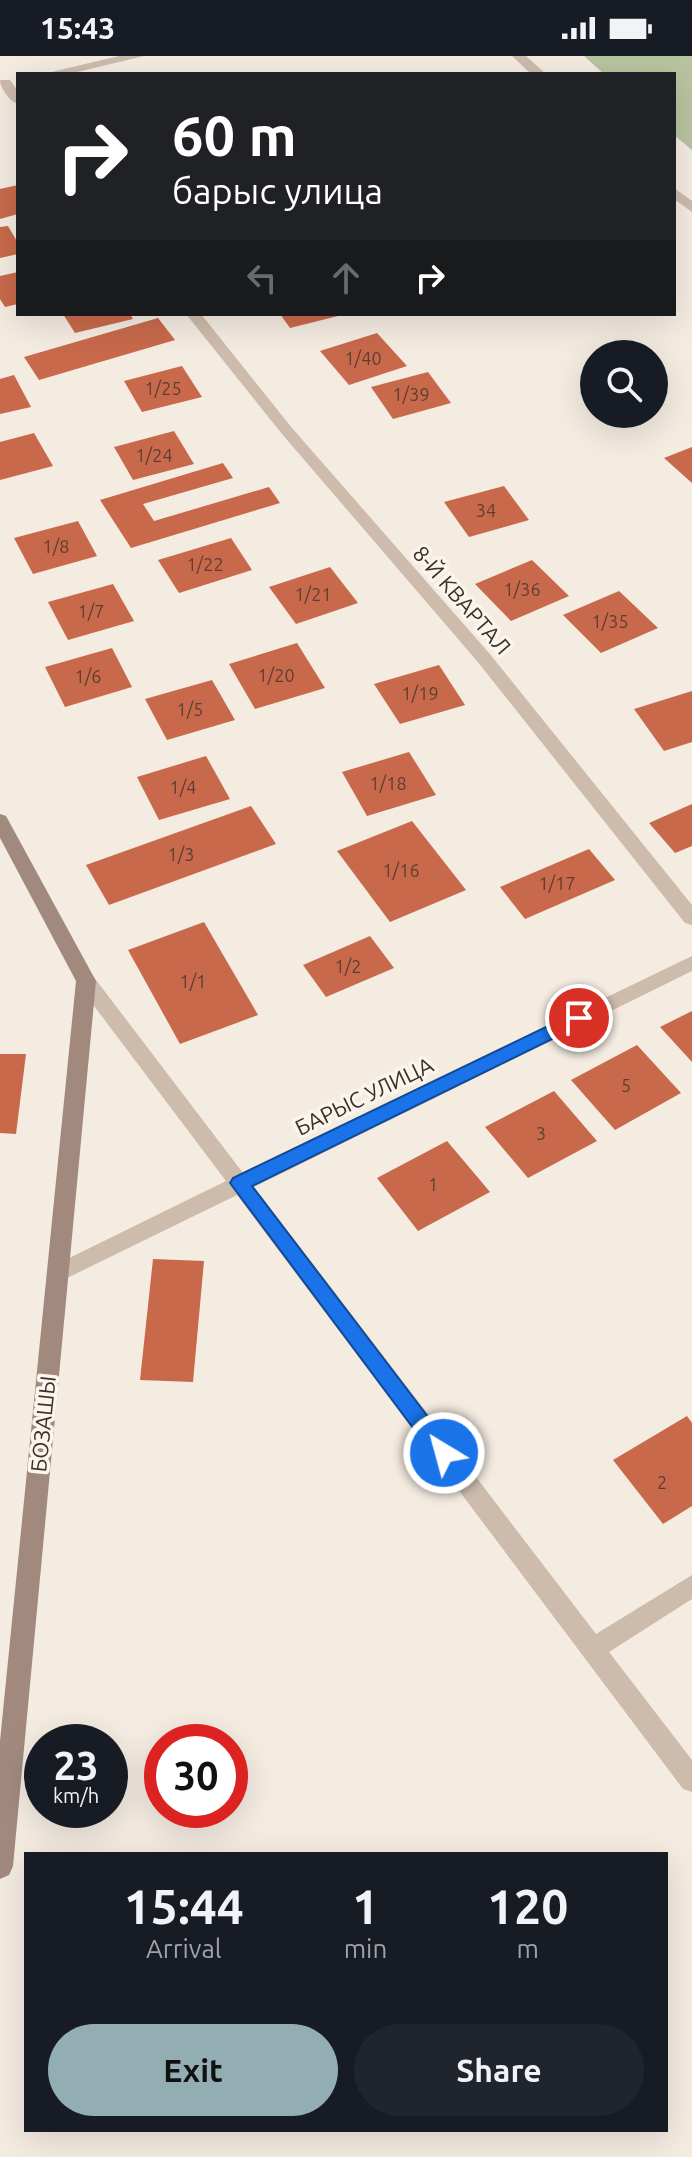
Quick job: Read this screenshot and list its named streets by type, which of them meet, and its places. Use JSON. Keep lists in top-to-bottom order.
{
  "streets": {
    "street": ["8-Й КВАРТАЛ", "БАРЫС УЛИЦА", "БОЗАШЫ"]
  },
  "crossings": [
    ["БАРЫС УЛИЦА", "БОЗАШЫ"]
  ],
  "house_numbers": [
    "1/40",
    "1/25",
    "1/39",
    "1/24",
    "34",
    "1/8",
    "1/22",
    "1/36",
    "1/21",
    "1/7",
    "1/35",
    "1/20",
    "1/6",
    "1/19",
    "1/5",
    "1/18",
    "1/4",
    "1/3",
    "1/16",
    "1/17",
    "1/2",
    "1/1",
    "5",
    "3",
    "1",
    "2"
  ],
  "page": {
    "status": "15:43",
    "turn": ["60 m", "барыс улица"],
    "speed": "23 km/h",
    "limit": "30",
    "eta": [
      "15:44",
      "Arrival",
      "1",
      "min",
      "120",
      "m"
    ],
    "buttons": ["Exit", "Share"]
  }
}
